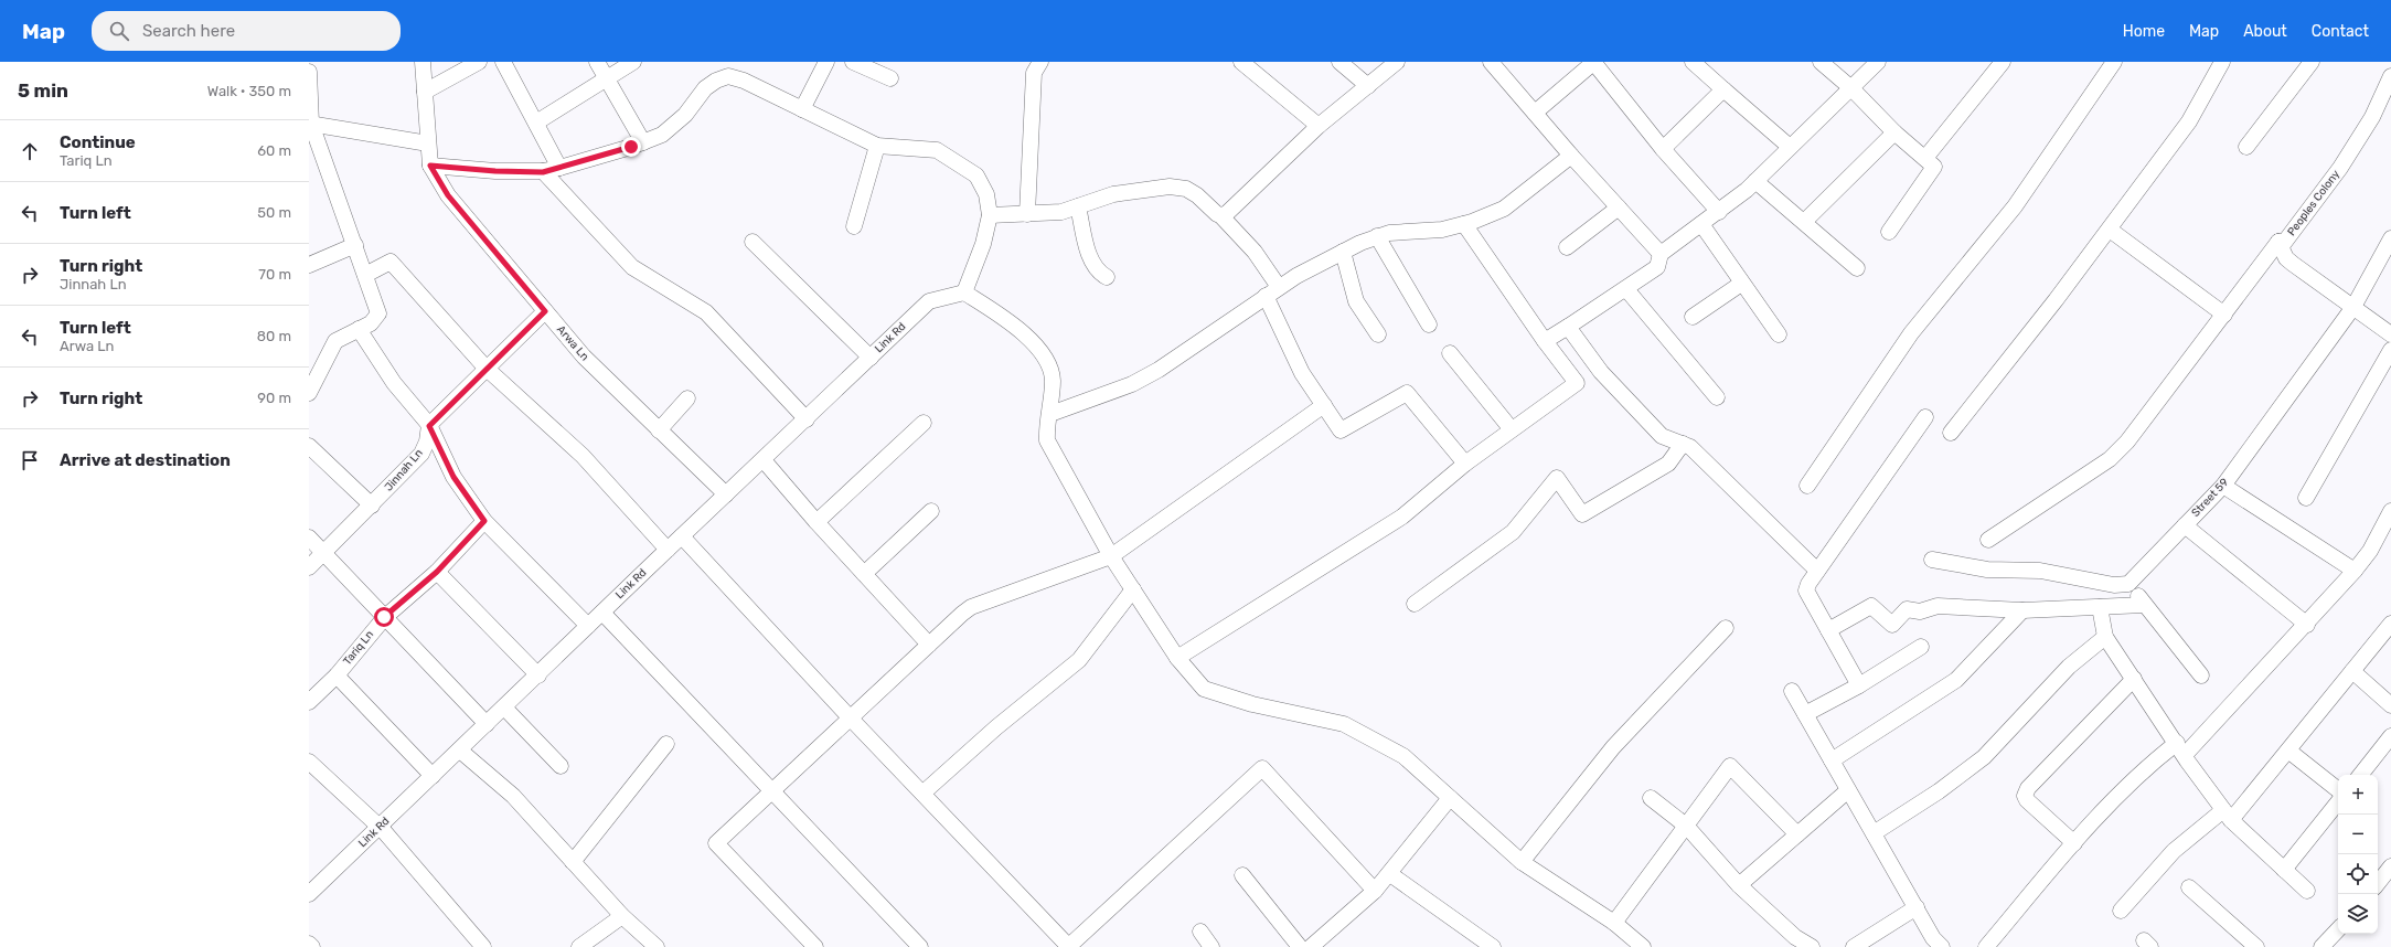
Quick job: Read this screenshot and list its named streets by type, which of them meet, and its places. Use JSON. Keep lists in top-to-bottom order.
{
  "streets": {
    "street": [
      "Peoples Colony",
      "Link Rd",
      "Arwa Ln",
      "Jinnah Ln",
      "Street 59",
      "Tariq Ln"
    ]
  },
  "crossings": [
    ["Peoples Colony", "Street 59"],
    ["Link Rd", "Arwa Ln"]
  ],
  "page": {
    "header": "Map",
    "search": "Search here",
    "nav": [
      "Home",
      "Map",
      "About",
      "Contact"
    ],
    "heading": ["5 min", "Walk · 350 m"],
    "list": [
      ["Continue", "Tariq Ln", "60 m"],
      ["Turn left", "50 m"],
      ["Turn right", "Jinnah Ln", "70 m"],
      ["Turn left", "Arwa Ln", "80 m"],
      ["Turn right", "90 m"],
      "Arrive at destination"
    ],
    "map_buttons": ["+", "−"]
  }
}
